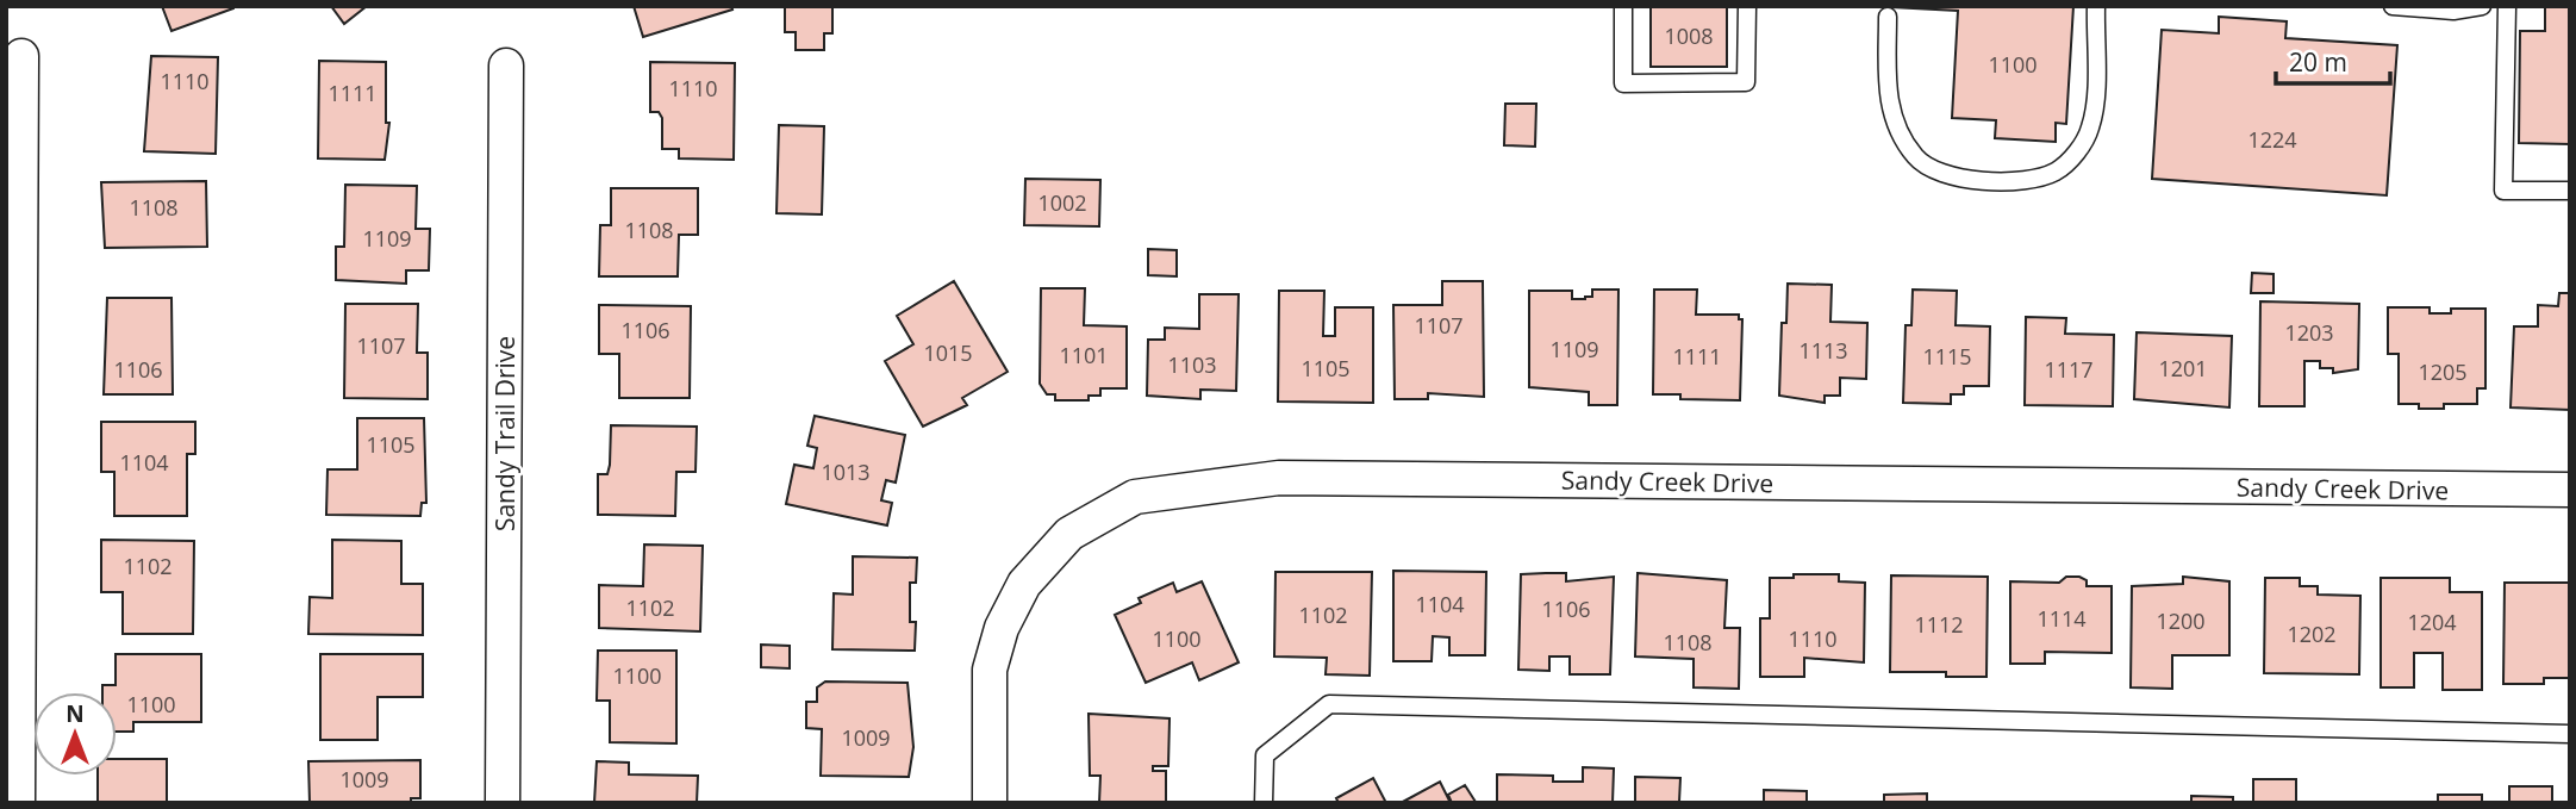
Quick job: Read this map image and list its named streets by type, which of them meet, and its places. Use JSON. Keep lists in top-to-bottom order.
{
  "streets": {
    "street": ["Sandy Trail Drive", "Sandy Creek Drive"]
  },
  "house_numbers": [
    "1008",
    "1100",
    "1110",
    "1110",
    "1111",
    "1224",
    "1002",
    "1108",
    "1108",
    "1109",
    "1107",
    "1106",
    "1203",
    "1107",
    "1109",
    "1113",
    "1015",
    "1101",
    "1111",
    "1115",
    "1103",
    "1105",
    "1201",
    "1106",
    "1117",
    "1205",
    "1105",
    "1104",
    "1013",
    "1102",
    "1104",
    "1102",
    "1106",
    "1102",
    "1114",
    "1200",
    "1204",
    "1112",
    "1202",
    "1100",
    "1110",
    "1108",
    "1100",
    "1100",
    "1009",
    "1009"
  ],
  "scale_bar": "20 m",
  "north": "top"
}
